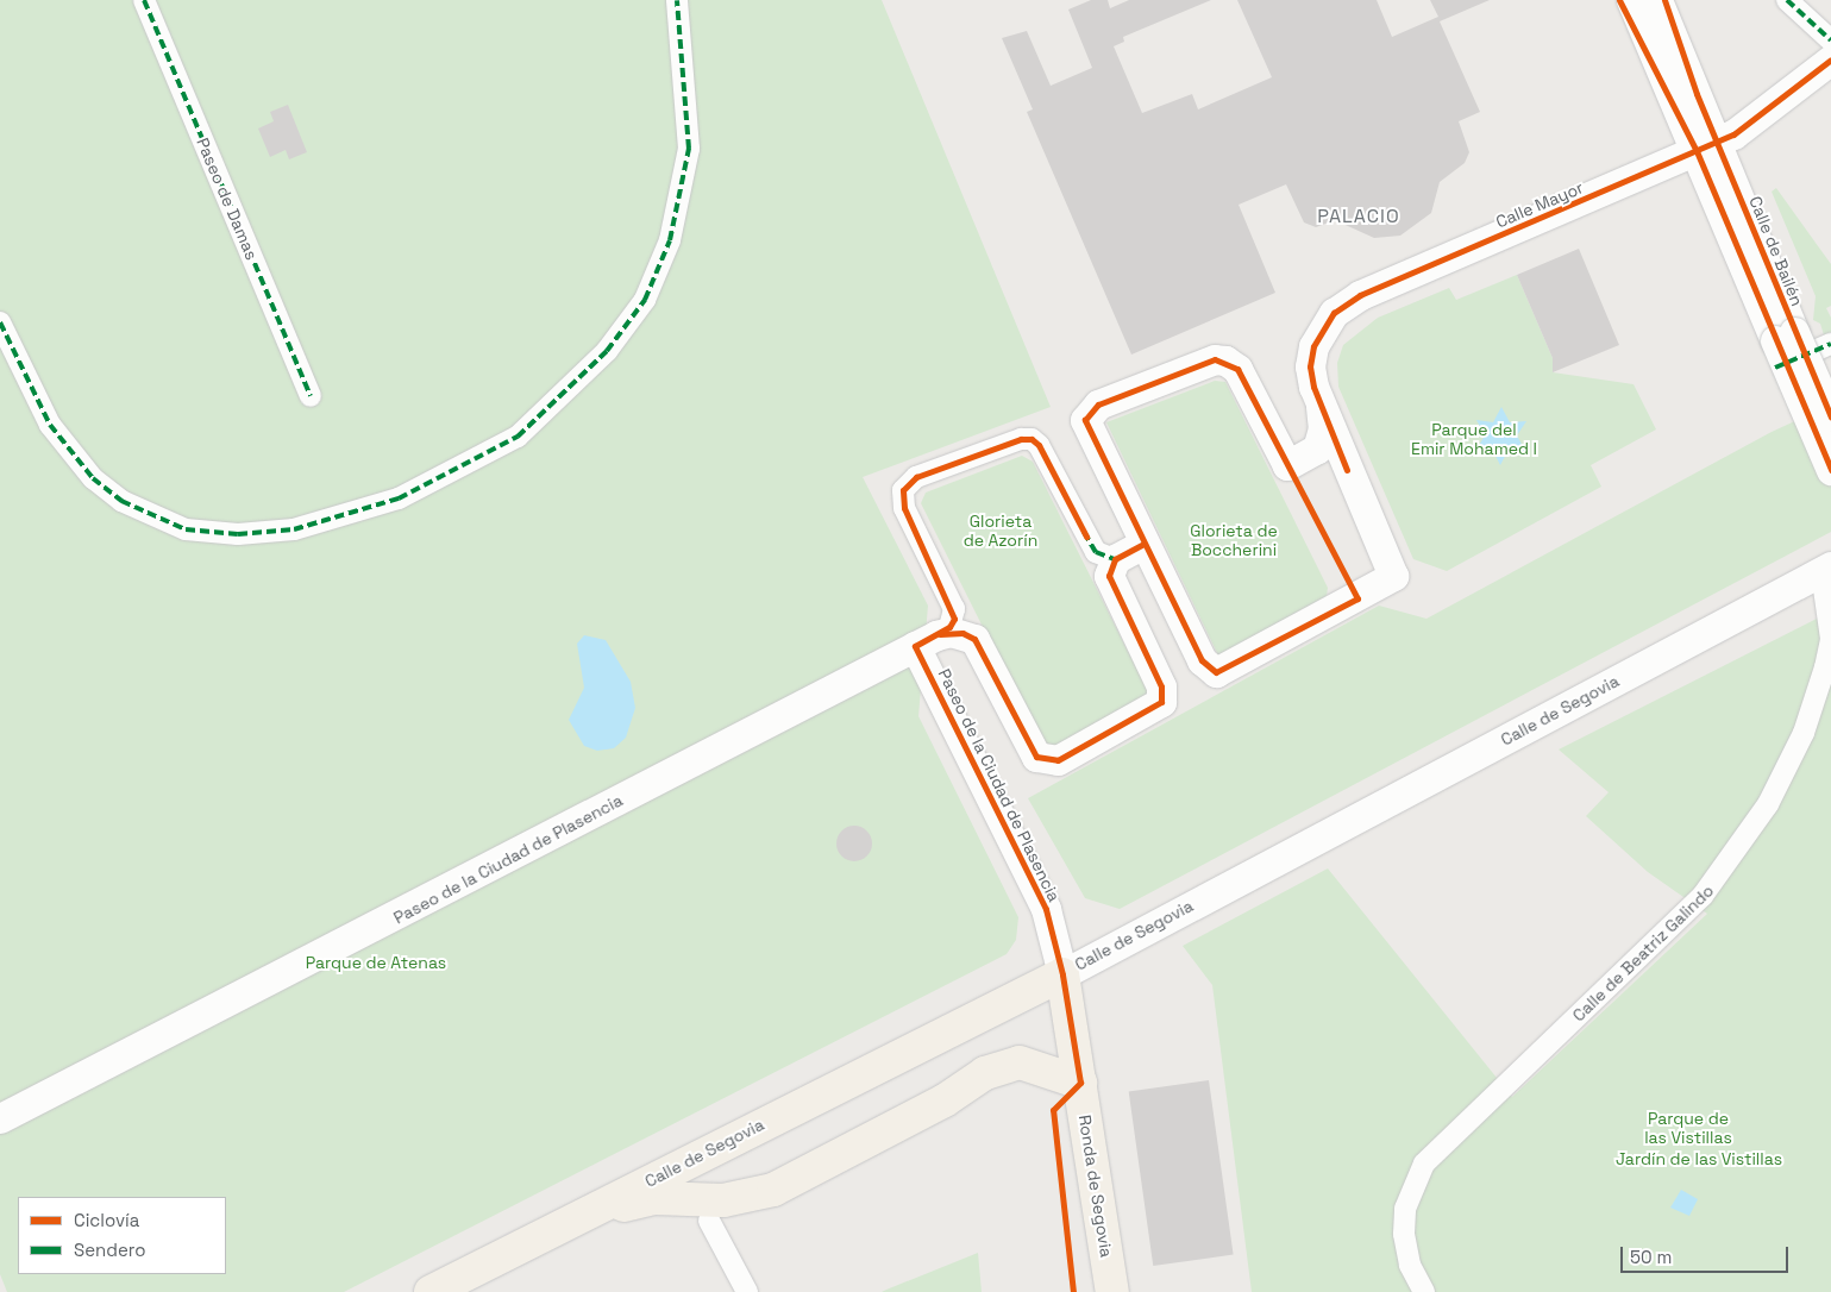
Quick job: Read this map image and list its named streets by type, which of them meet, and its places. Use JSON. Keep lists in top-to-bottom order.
{
  "streets": {
    "main road": ["Calle de Segovia", "Ronda de Segovia"],
    "street": [
      "Paseo de Damas",
      "Calle Mayor",
      "Calle de Bailén",
      "Paseo de la Ciudad de Plasencia",
      "Calle de Beatriz Galindo"
    ]
  },
  "crossings": [
    ["Calle Mayor", "Calle de Bailén"],
    ["Calle de Segovia", "Paseo de la Ciudad de Plasencia"],
    ["Calle de Segovia", "Calle de Beatriz Galindo"],
    ["Calle de Segovia", "Ronda de Segovia"],
    ["Paseo de la Ciudad de Plasencia", "Ronda de Segovia"]
  ],
  "districts": ["PALACIO"],
  "parks": [
    "Parque del Emir Mohamed I",
    "Glorieta de Azorín",
    "Glorieta de Boccherini",
    "Parque de Atenas",
    "Parque de las Vistillas",
    "Jardín de las Vistillas"
  ],
  "legend": ["Ciclovía", "Sendero"],
  "scale_bar": "50 m"
}
